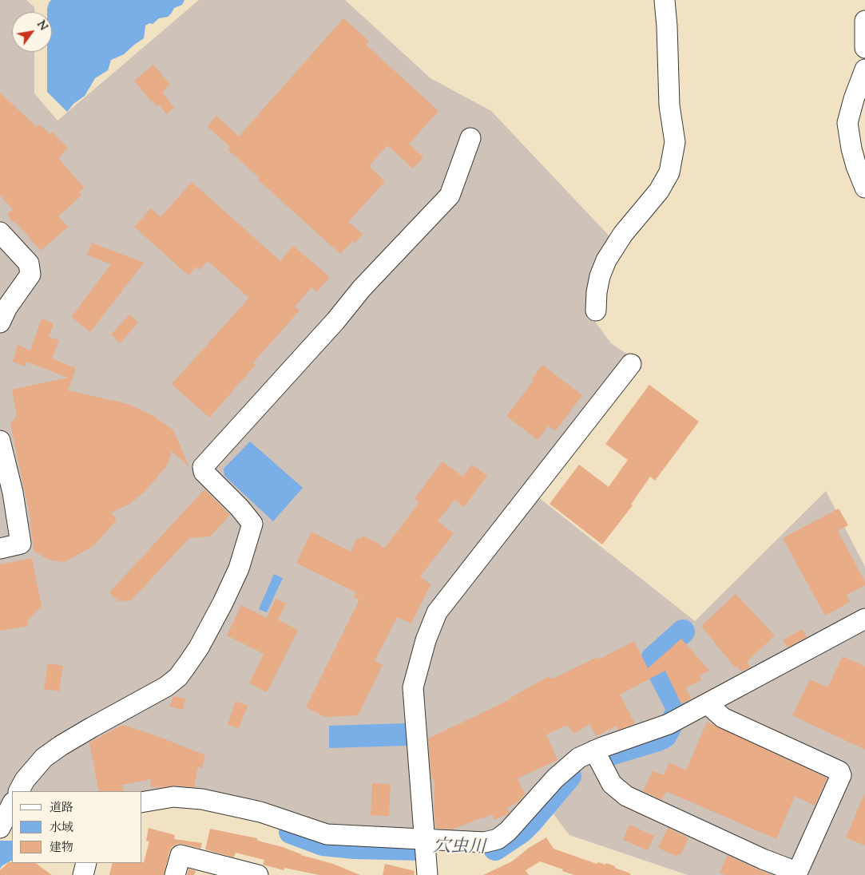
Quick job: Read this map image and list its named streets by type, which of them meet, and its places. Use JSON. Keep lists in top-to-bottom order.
{
  "water": ["穴虫川"],
  "legend": ["道路", "水域", "建物"],
  "north": "top right"
}
